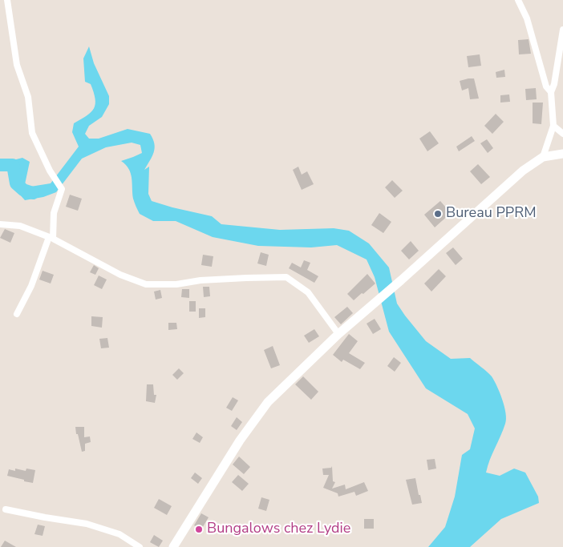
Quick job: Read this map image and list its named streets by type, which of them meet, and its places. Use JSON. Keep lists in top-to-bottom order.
{
  "places": ["Bureau PPRM", "Bungalows chez Lydie"]
}
